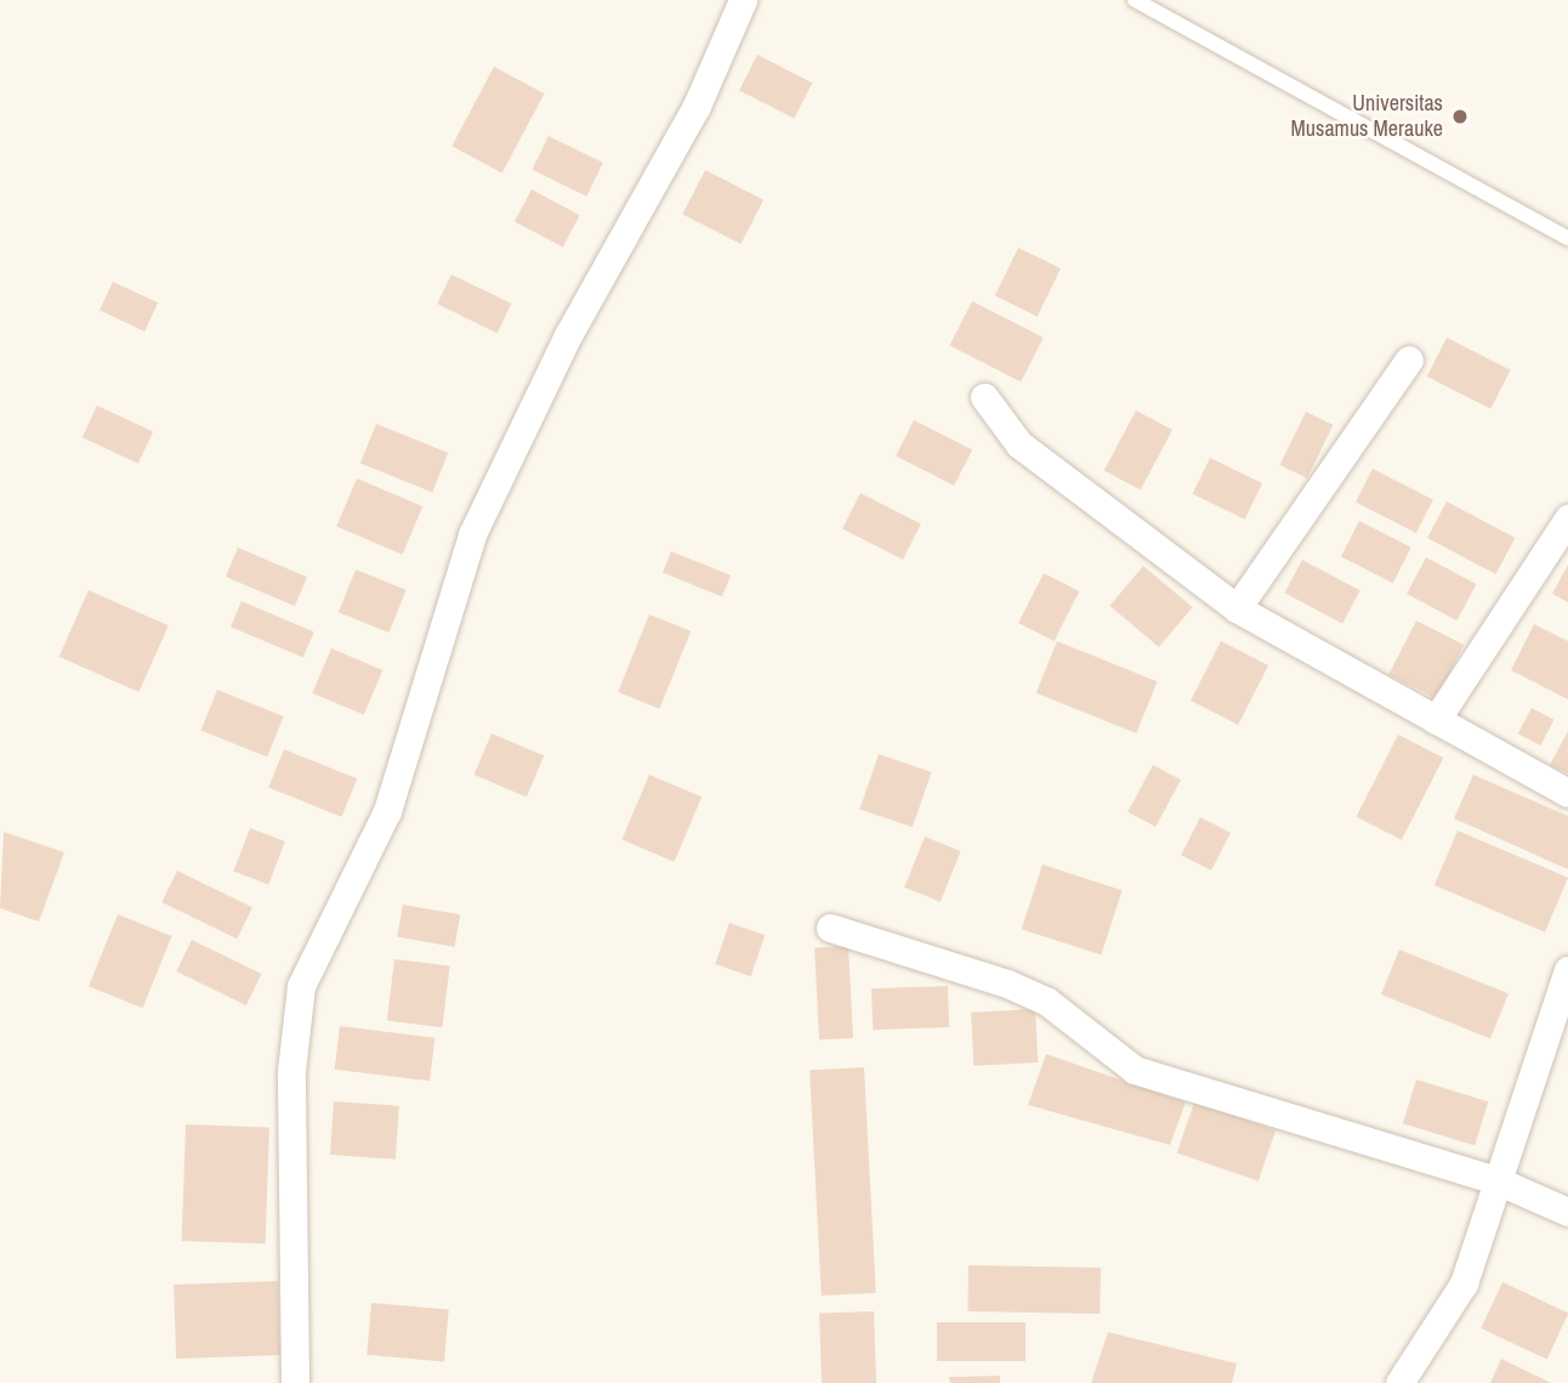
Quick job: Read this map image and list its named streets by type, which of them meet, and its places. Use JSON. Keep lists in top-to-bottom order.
{
  "places": ["Universitas Musamus Merauke"]
}
